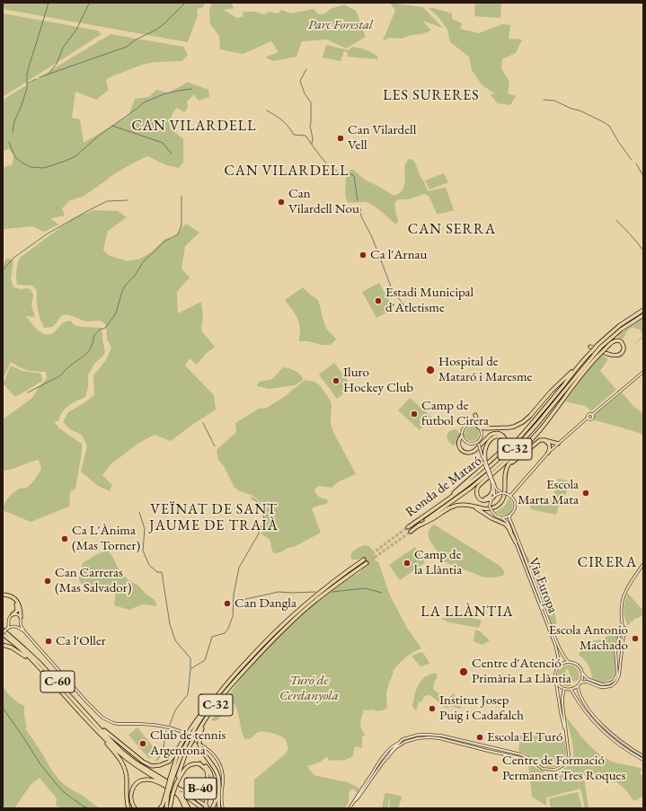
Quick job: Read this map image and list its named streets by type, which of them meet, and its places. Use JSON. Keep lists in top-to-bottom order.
{
  "streets": {
    "highway": [
      "C-32",
      "Ronda de Mataró",
      "C-60",
      "B-40"
    ],
    "street": ["Via Europa"]
  },
  "crossings": [
    ["C-32", "Ronda de Mataró"],
    ["C-60", "B-40"]
  ],
  "districts": [
    "LES SURERES",
    "CAN VILARDELL",
    "CAN VILARDELL",
    "CAN SERRA",
    "VEÏNAT DE SANT JAUME DE TRAIÀ",
    "CIRERA",
    "LA LLÀNTIA"
  ],
  "parks": ["Parc Forestal", "Turó de Cerdanyola"],
  "places": [
    "Can Vilardell Vell",
    "Can Vilardell Nou",
    "Ca l'Arnau",
    "Estadi Municipal d'Atletisme",
    "Hospital de Mataró i Maresme",
    "Iluro Hockey Club",
    "Camp de futbol Cirera",
    "Escola Marta Mata",
    "Ca L'Ànima (Mas Torner)",
    "Camp de la Llàntia",
    "Can Carreras (Mas Salvador)",
    "Can Dangla",
    "Escola Antonio Machado",
    "Ca l'Oller",
    "Centre d'Atenció Primària La Llàntia",
    "Institut Josep Puig i Cadafalch",
    "Escola El Turó",
    "Club de tennis Argentona",
    "Centre de Formació Permanent Tres Roques"
  ]
}
